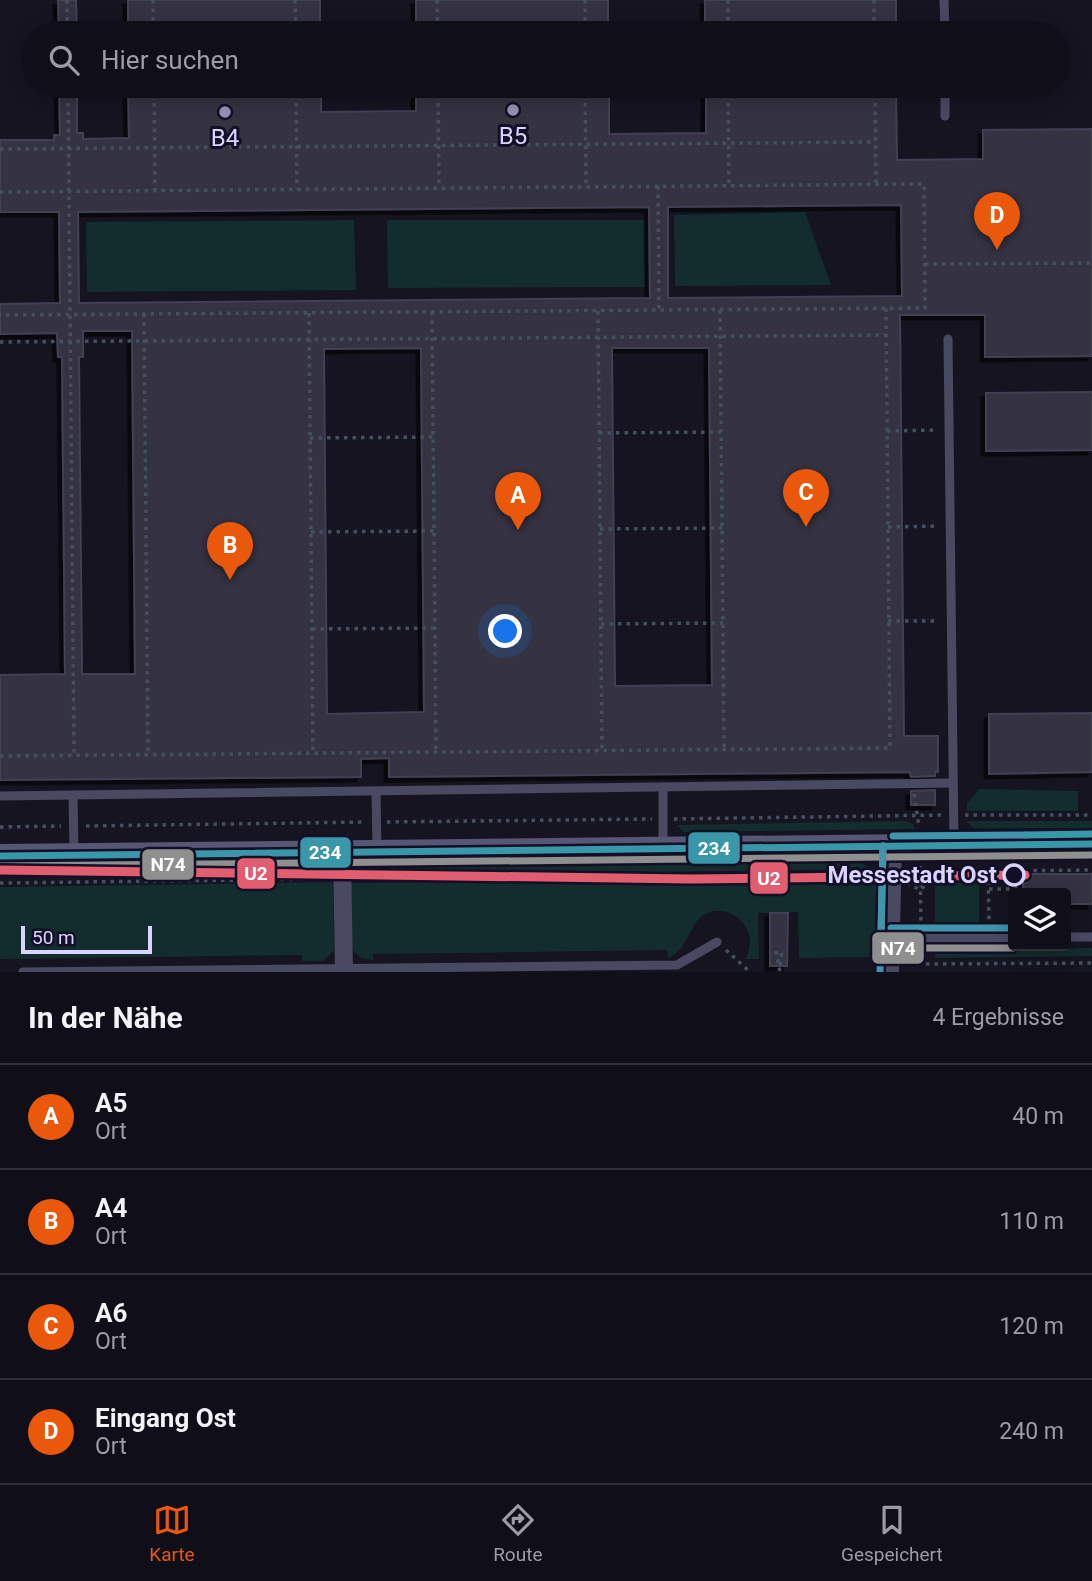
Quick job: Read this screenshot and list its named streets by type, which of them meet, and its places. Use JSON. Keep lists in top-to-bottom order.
{
  "places": ["B5", "B4", "Messestadt Ost"],
  "lines": ["transit line 234", "transit line N74", "transit line U2"],
  "scale_bar": "50 m",
  "page": {
    "search": "Hier suchen",
    "pins": [
      "D",
      "C",
      "A",
      "B"
    ],
    "scale": "50 m",
    "heading": ["In der Nähe", "4 Ergebnisse"],
    "list": [
      {
        "mark": "A",
        "name": "A5",
        "note": "Ort",
        "value": "40 m"
      },
      {
        "mark": "B",
        "name": "A4",
        "note": "Ort",
        "value": "110 m"
      },
      {
        "mark": "C",
        "name": "A6",
        "note": "Ort",
        "value": "120 m"
      },
      {
        "mark": "D",
        "name": "Eingang Ost",
        "note": "Ort",
        "value": "240 m"
      }
    ],
    "nav": ["Karte", "Route", "Gespeichert"]
  }
}
